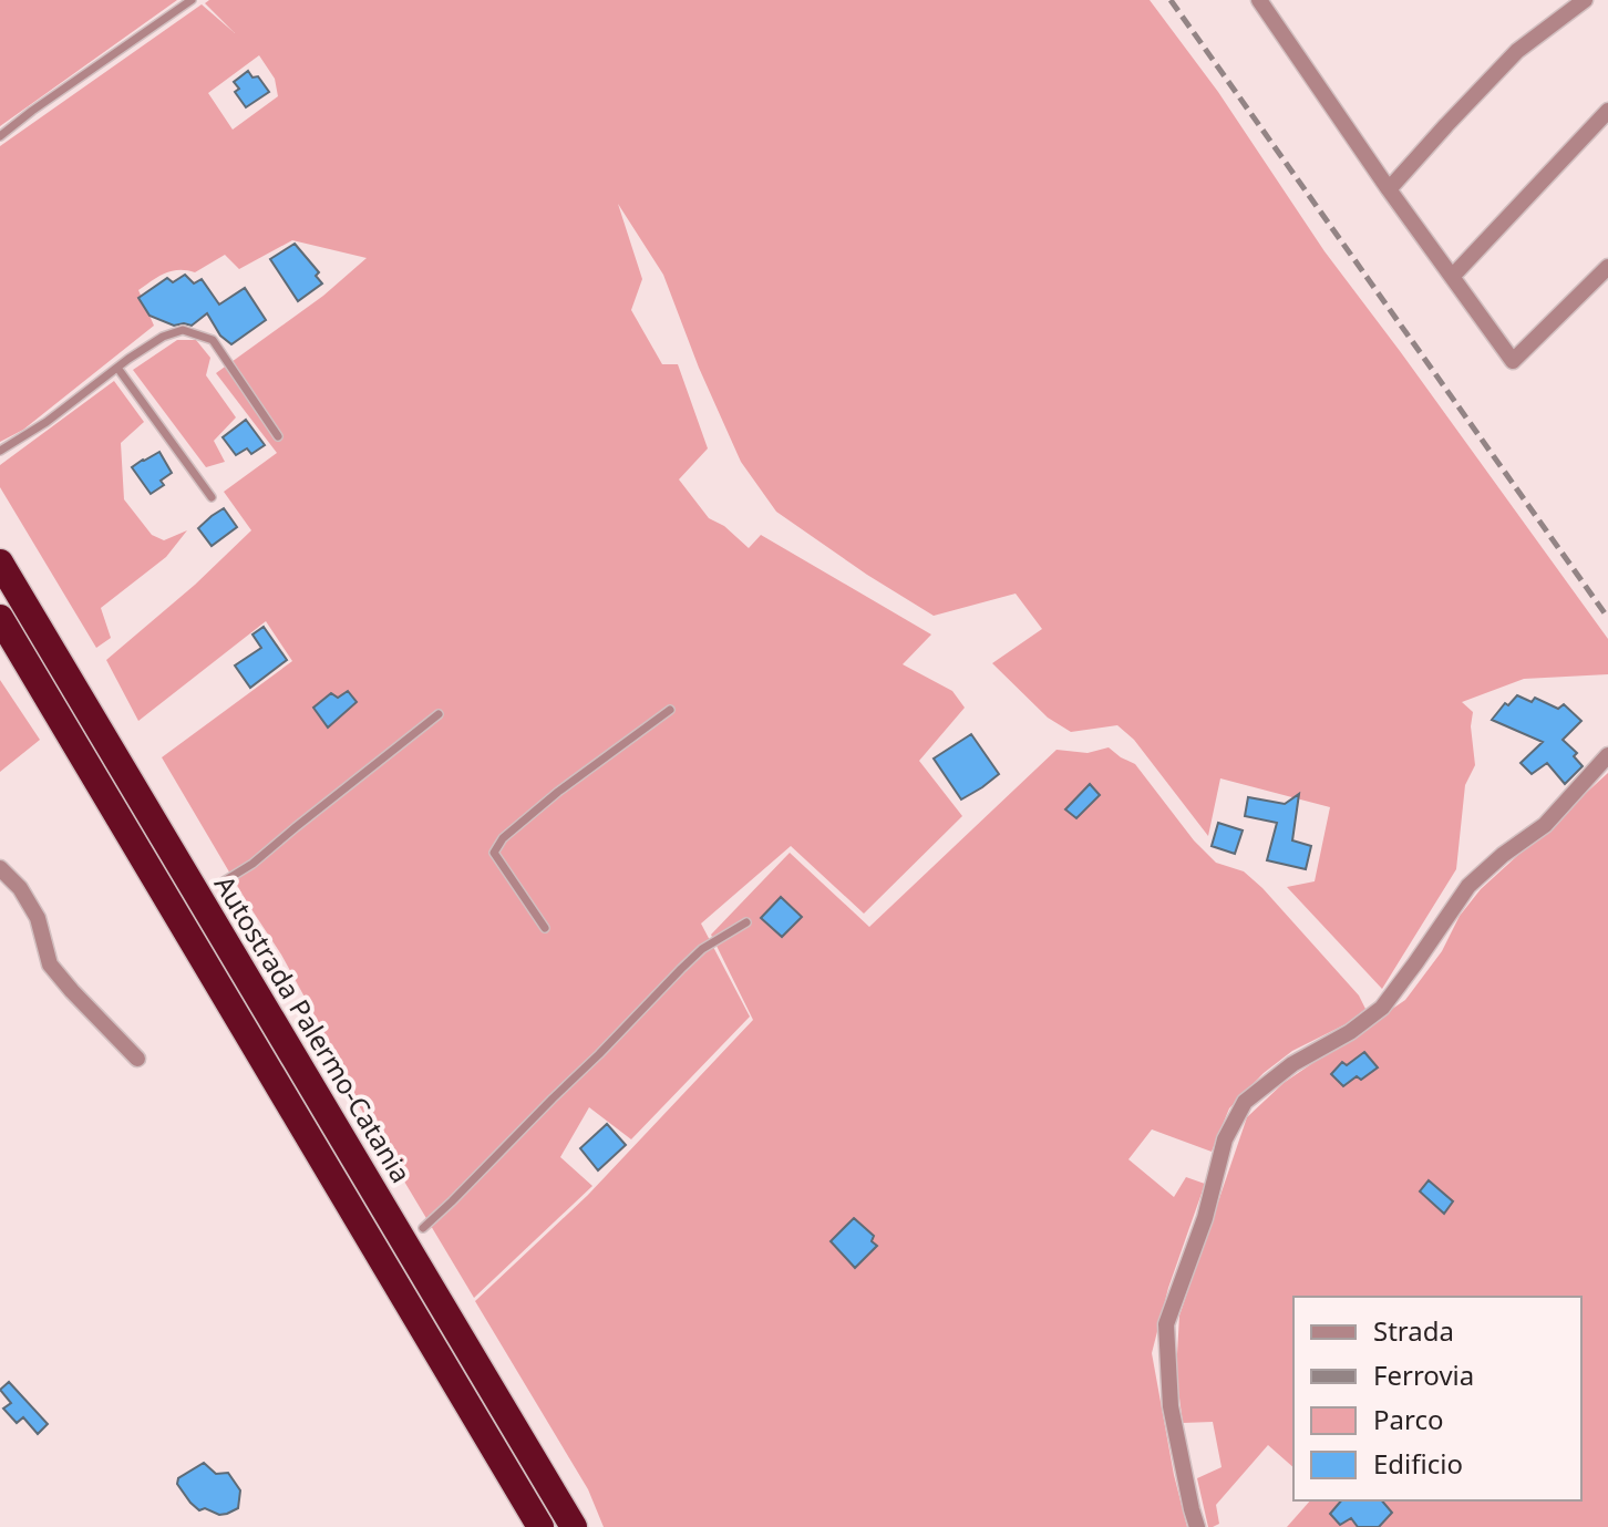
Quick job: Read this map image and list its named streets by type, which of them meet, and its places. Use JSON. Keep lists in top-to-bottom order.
{
  "streets": {
    "highway": ["Autostrada Palermo-Catania"]
  },
  "legend": [
    "Strada",
    "Ferrovia",
    "Parco",
    "Edificio"
  ]
}
